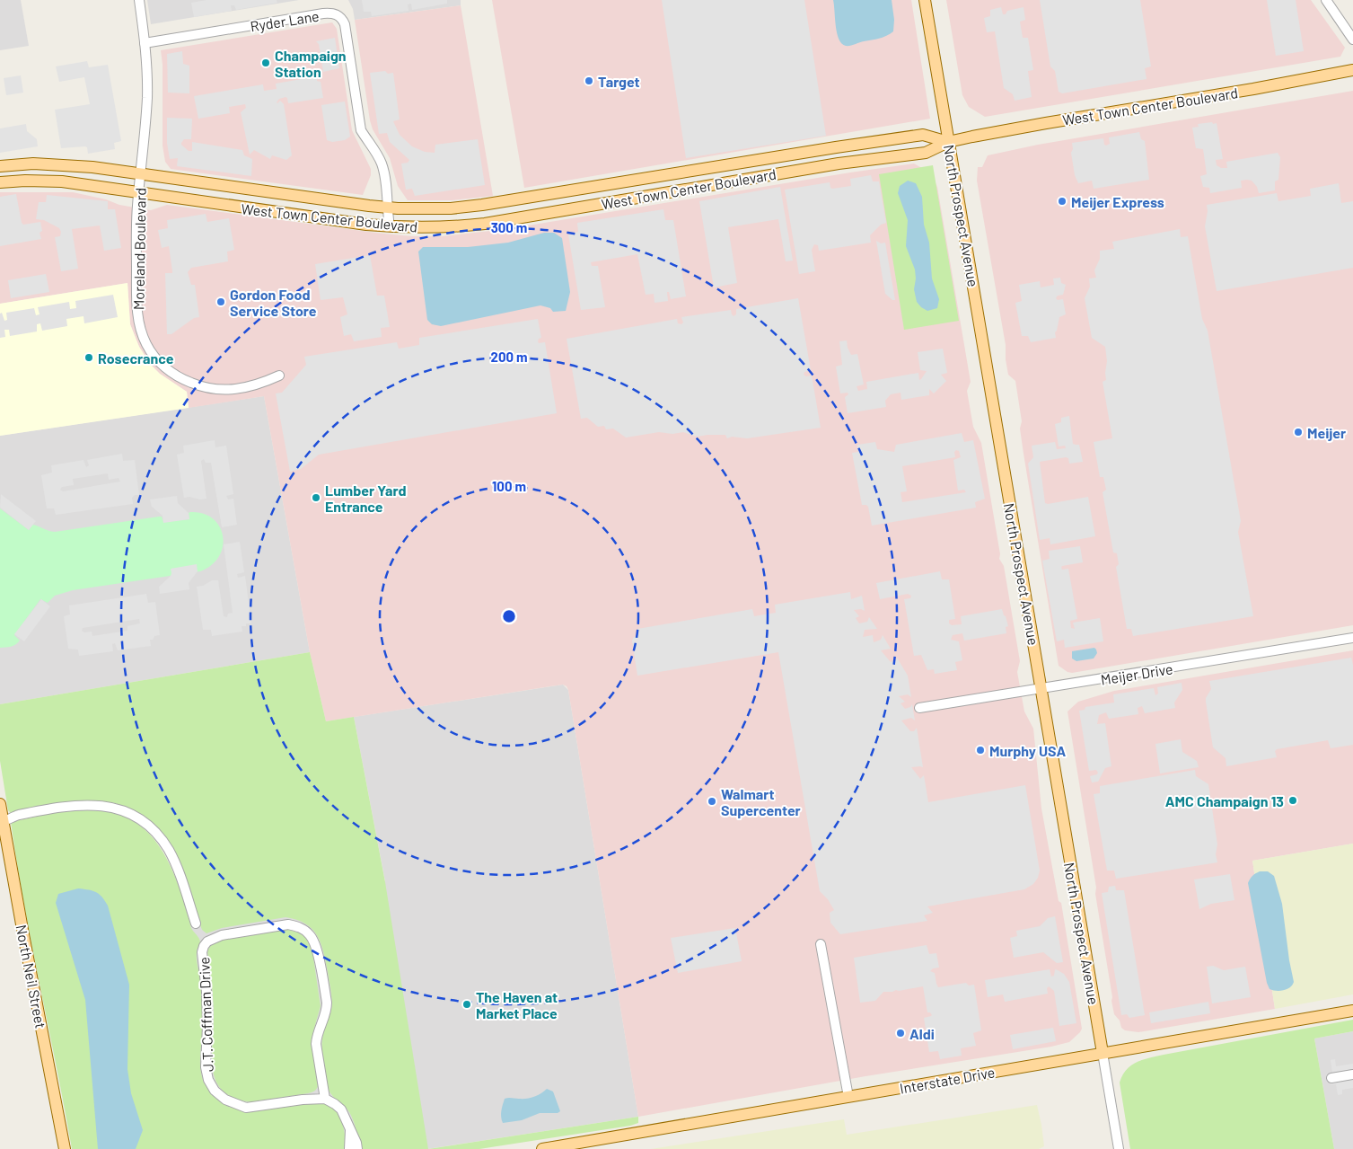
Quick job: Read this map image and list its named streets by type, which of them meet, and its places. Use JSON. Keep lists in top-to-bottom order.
{
  "streets": {
    "main road": [
      "West Town Center Boulevard",
      "North Prospect Avenue",
      "North Neil Street",
      "Interstate Drive"
    ],
    "street": [
      "Ryder Lane",
      "Moreland Boulevard",
      "Meijer Drive",
      "J.T. Coffman Drive"
    ]
  },
  "crossings": [
    ["Ryder Lane", "West Town Center Boulevard"],
    ["Ryder Lane", "Moreland Boulevard"],
    ["West Town Center Boulevard", "North Prospect Avenue"],
    ["West Town Center Boulevard", "Moreland Boulevard"],
    ["North Prospect Avenue", "Meijer Drive"],
    ["North Prospect Avenue", "Interstate Drive"]
  ],
  "places": [
    "Champaign Station",
    "Target",
    "Meijer Express",
    "Gordon Food Service Store",
    "Rosecrance",
    "Meijer",
    "Lumber Yard Entrance",
    "Murphy USA",
    "AMC Champaign 13",
    "Walmart Supercenter",
    "The Haven at Market Place",
    "Aldi"
  ],
  "rings": ["300 m", "200 m", "100 m"]
}
